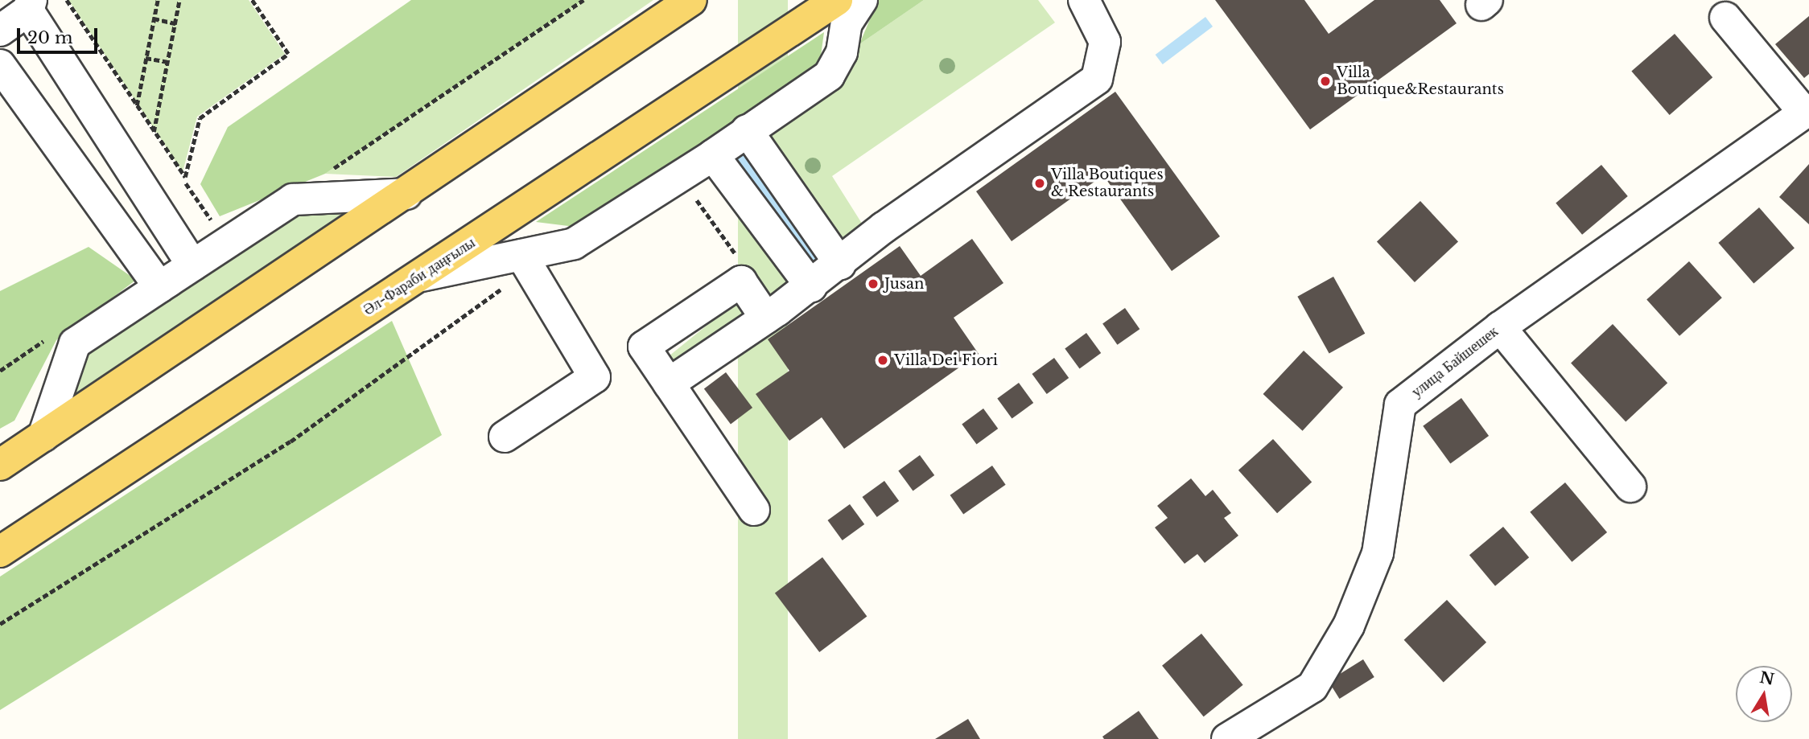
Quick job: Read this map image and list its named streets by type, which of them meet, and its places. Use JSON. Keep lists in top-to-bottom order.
{
  "streets": {
    "main road": ["Әл-Фараби даңғылы"],
    "street": ["улица Байшешек"]
  },
  "places": [
    "Villa Boutique&Restaurants",
    "Villa Boutiques & Restaurants",
    "Jusan",
    "Villa Dei Fiori"
  ],
  "scale_bar": "20 m",
  "north": "top"
}
